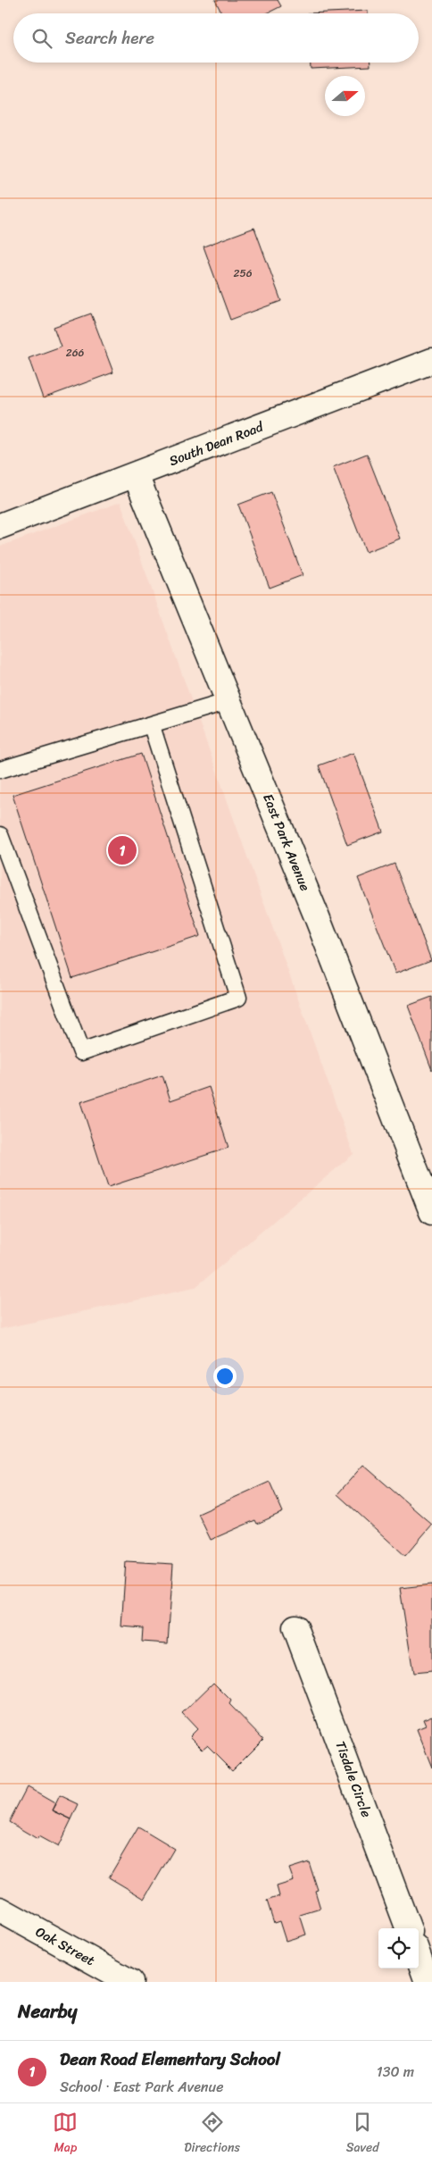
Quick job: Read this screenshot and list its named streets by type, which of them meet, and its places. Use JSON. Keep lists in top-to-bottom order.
{
  "streets": {
    "street": [
      "South Dean Road",
      "East Park Avenue",
      "Tisdale Circle",
      "Oak Street"
    ]
  },
  "crossings": [
    ["South Dean Road", "East Park Avenue"]
  ],
  "house_numbers": ["256", "266"],
  "north": "right",
  "page": {
    "search": "Search here",
    "pins": "1",
    "heading": "Nearby",
    "list": [
      {
        "mark": "1",
        "name": "Dean Road Elementary School",
        "note": "School · East Park Avenue",
        "value": "130 m"
      }
    ],
    "nav": ["Map", "Directions", "Saved"]
  }
}
